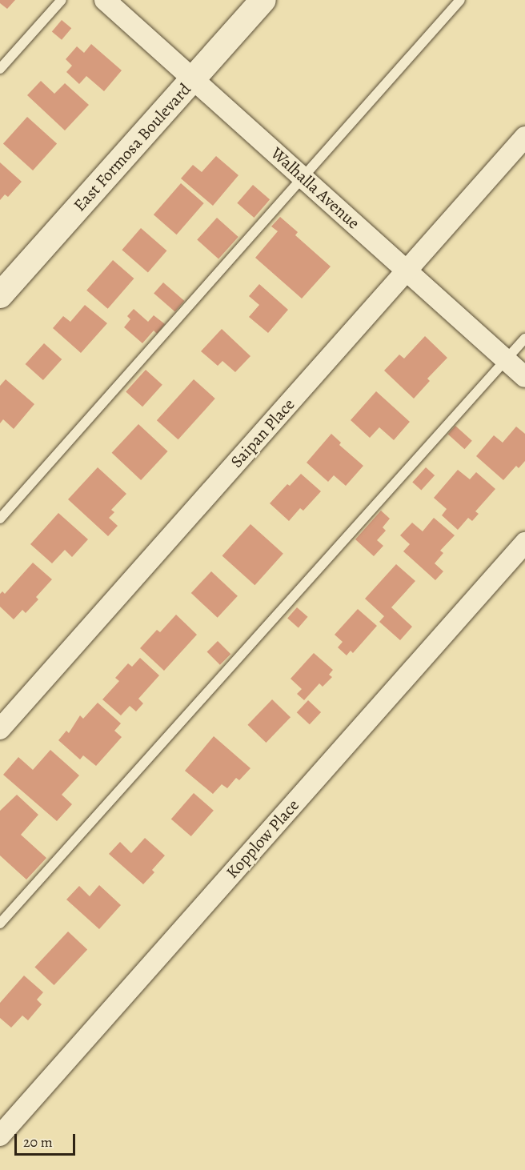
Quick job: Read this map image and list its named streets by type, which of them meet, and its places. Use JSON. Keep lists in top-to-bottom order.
{
  "streets": {
    "street": [
      "East Formosa Boulevard",
      "Walhalla Avenue",
      "Saipan Place",
      "Kopplow Place"
    ]
  },
  "crossings": [
    ["East Formosa Boulevard", "Walhalla Avenue"],
    ["Walhalla Avenue", "Saipan Place"]
  ],
  "scale_bar": "20 m"
}
